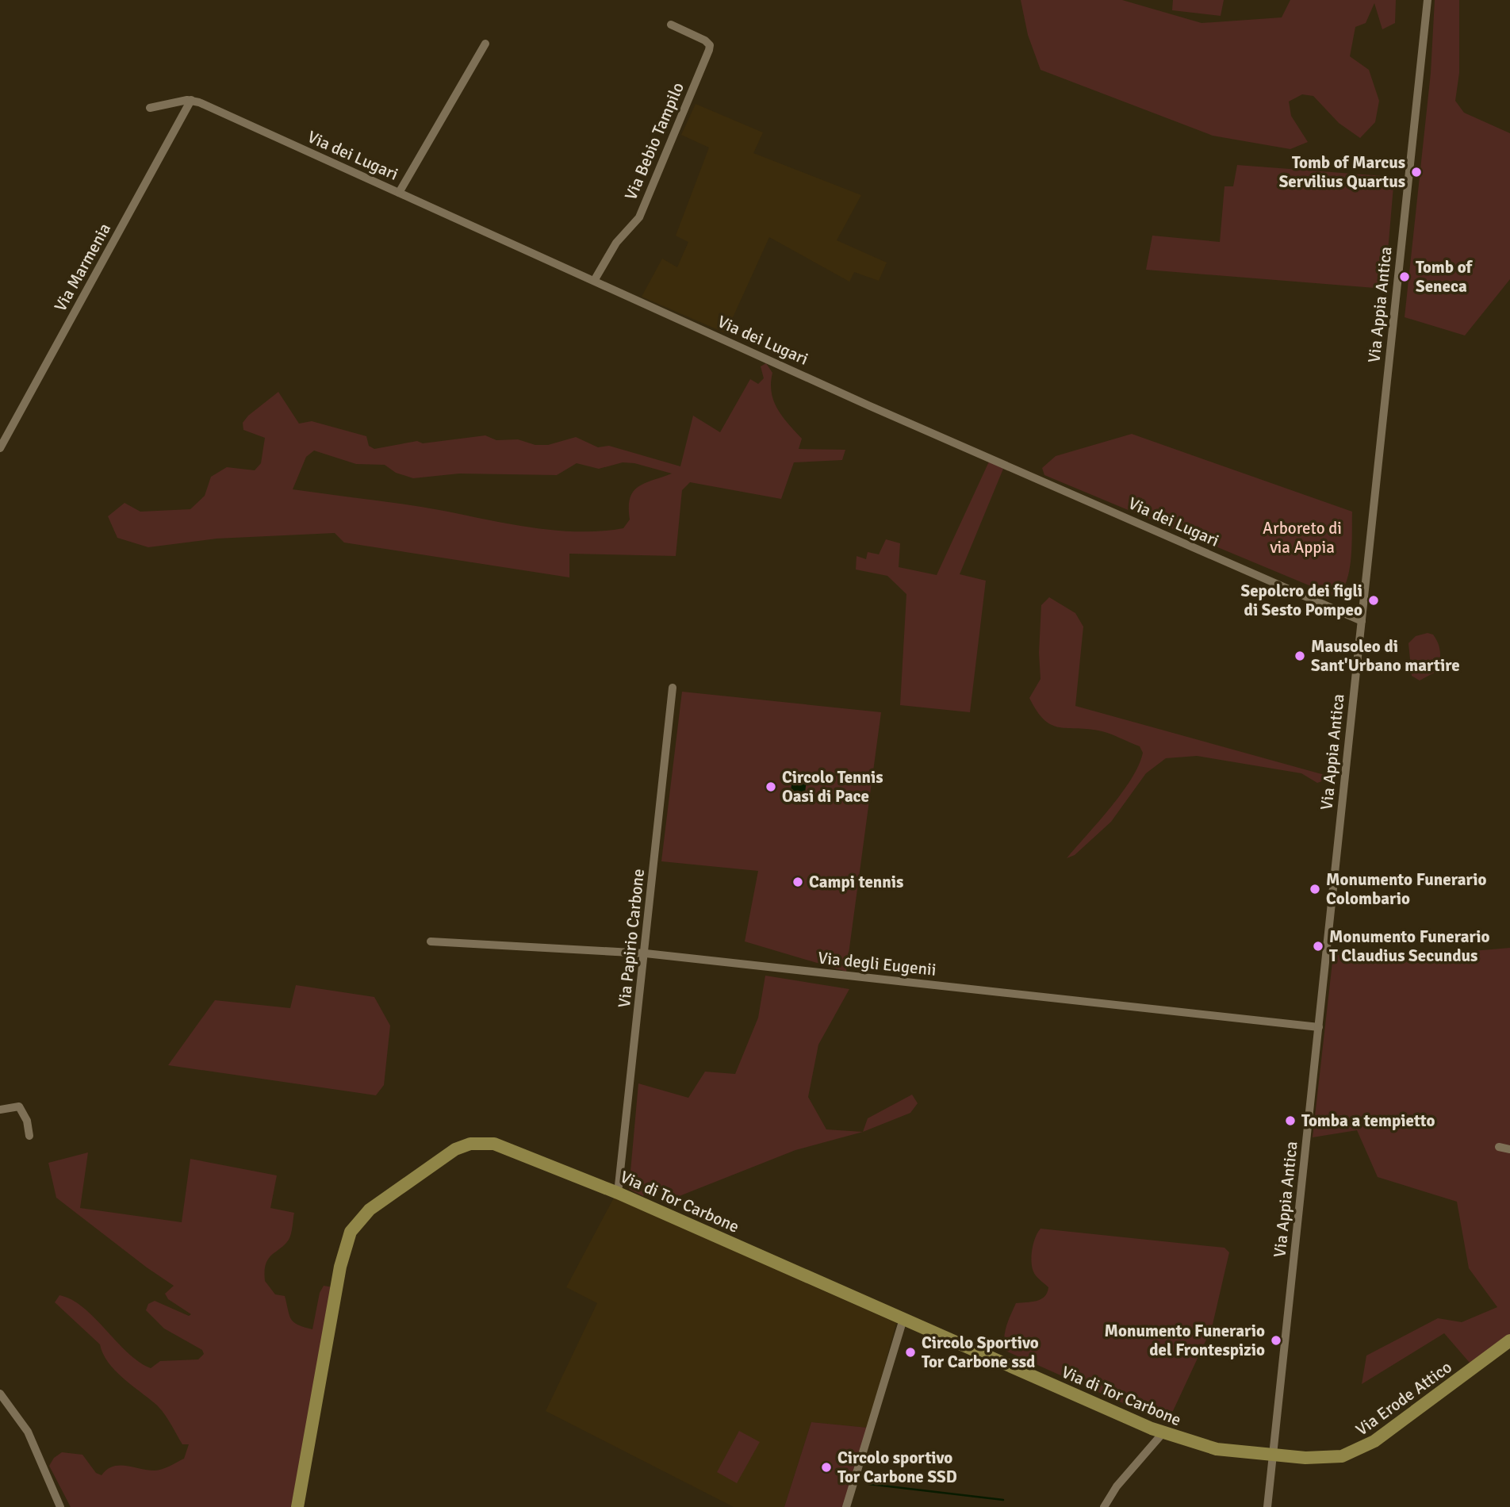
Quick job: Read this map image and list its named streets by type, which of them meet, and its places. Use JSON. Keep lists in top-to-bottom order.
{
  "streets": {
    "main road": ["Via di Tor Carbone", "Via Erode Attico"],
    "street": [
      "Via Bebio Tampilo",
      "Via dei Lugari",
      "Via Marmenia",
      "Via Appia Antica",
      "Via Papirio Carbone",
      "Via degli Eugenii"
    ]
  },
  "crossings": [
    ["Via Bebio Tampilo", "Via dei Lugari"],
    ["Via dei Lugari", "Via Marmenia"],
    ["Via dei Lugari", "Via Appia Antica"],
    ["Via Appia Antica", "Via degli Eugenii"],
    ["Via Appia Antica", "Via di Tor Carbone"],
    ["Via Appia Antica", "Via Erode Attico"],
    ["Via Papirio Carbone", "Via degli Eugenii"],
    ["Via Papirio Carbone", "Via di Tor Carbone"],
    ["Via di Tor Carbone", "Via Erode Attico"]
  ],
  "parks": ["Arboreto di via Appia"],
  "places": [
    "Tomb of Marcus Servilius Quartus",
    "Tomb of Seneca",
    "Sepolcro dei figli di Sesto Pompeo",
    "Mausoleo di Sant'Urbano martire",
    "Circolo Tennis Oasi di Pace",
    "Campi tennis",
    "Monumento Funerario Colombario",
    "Monumento Funerario T Claudius Secundus",
    "Tomba a tempietto",
    "Monumento Funerario del Frontespizio",
    "Circolo Sportivo Tor Carbone ssd",
    "Circolo sportivo Tor Carbone SSD"
  ]
}
